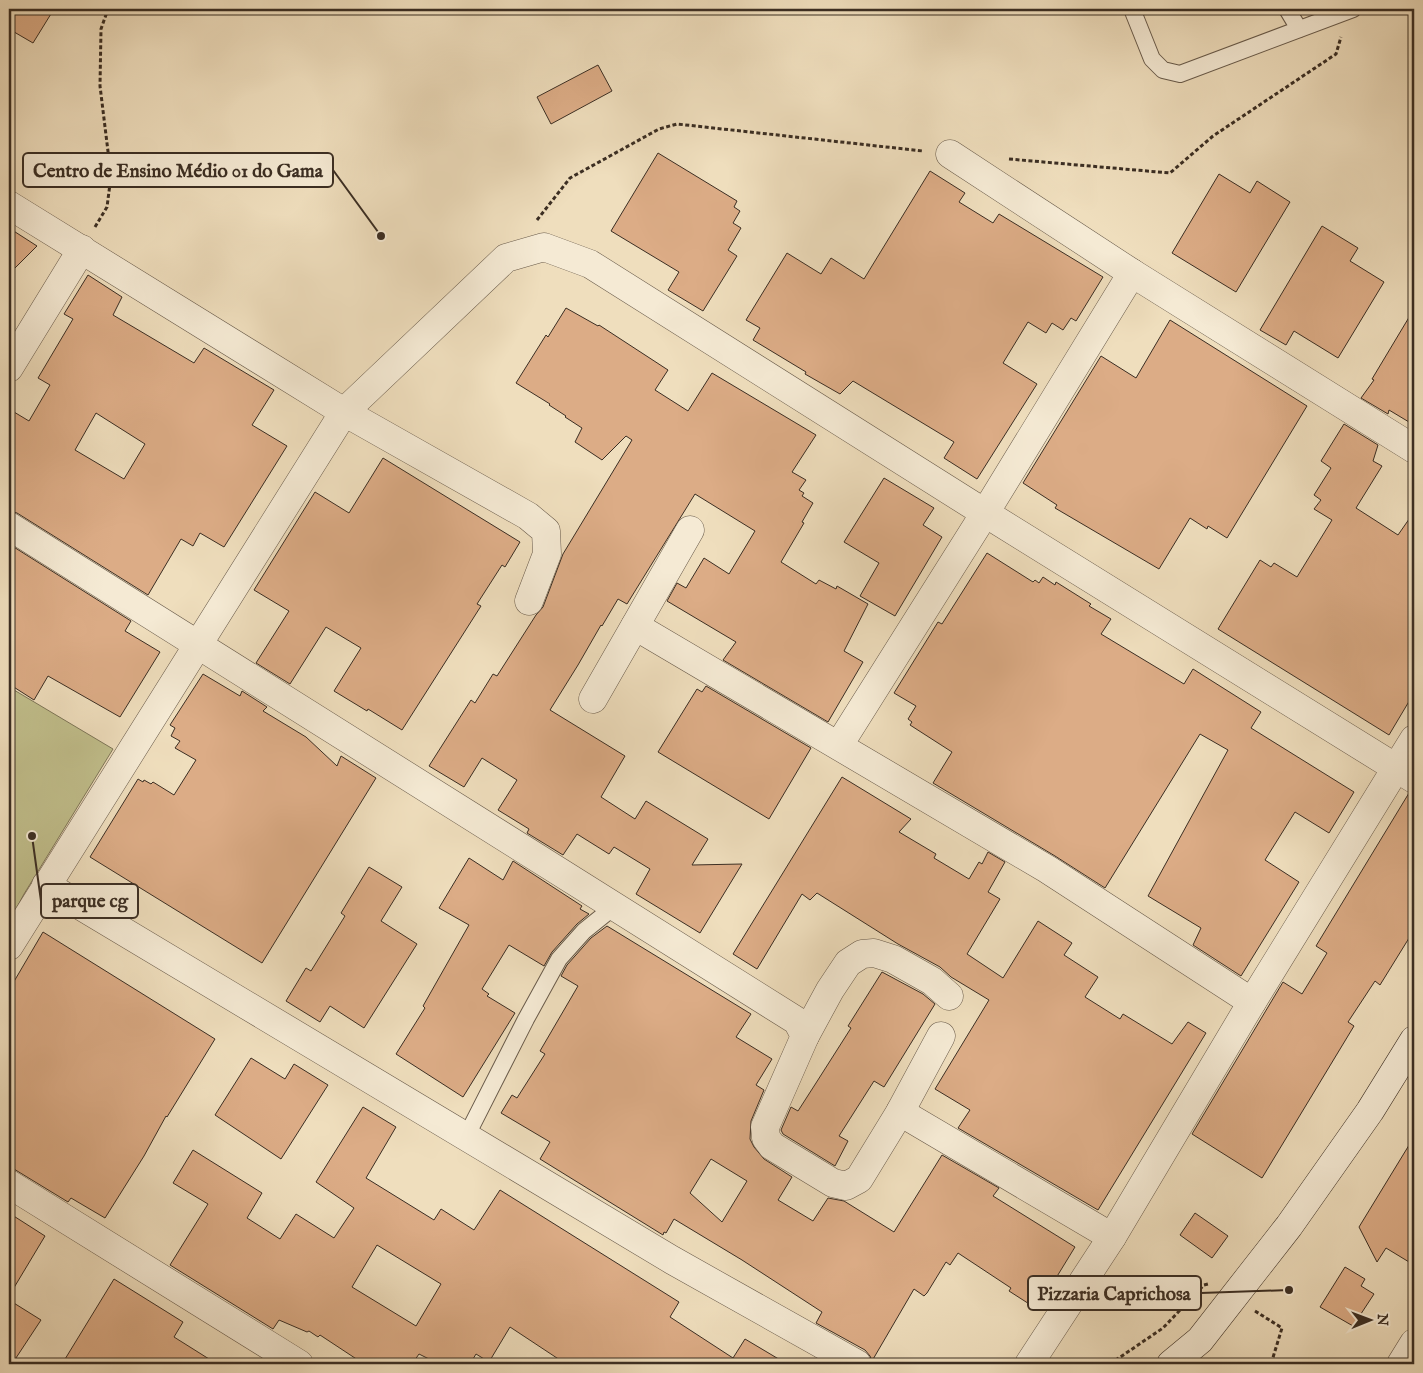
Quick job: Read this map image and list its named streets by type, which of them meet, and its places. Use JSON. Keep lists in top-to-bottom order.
{
  "places": ["Centro de Ensino Médio 01 do Gama", "parque cg", "Pizzaria Caprichosa"],
  "north": "right"
}
